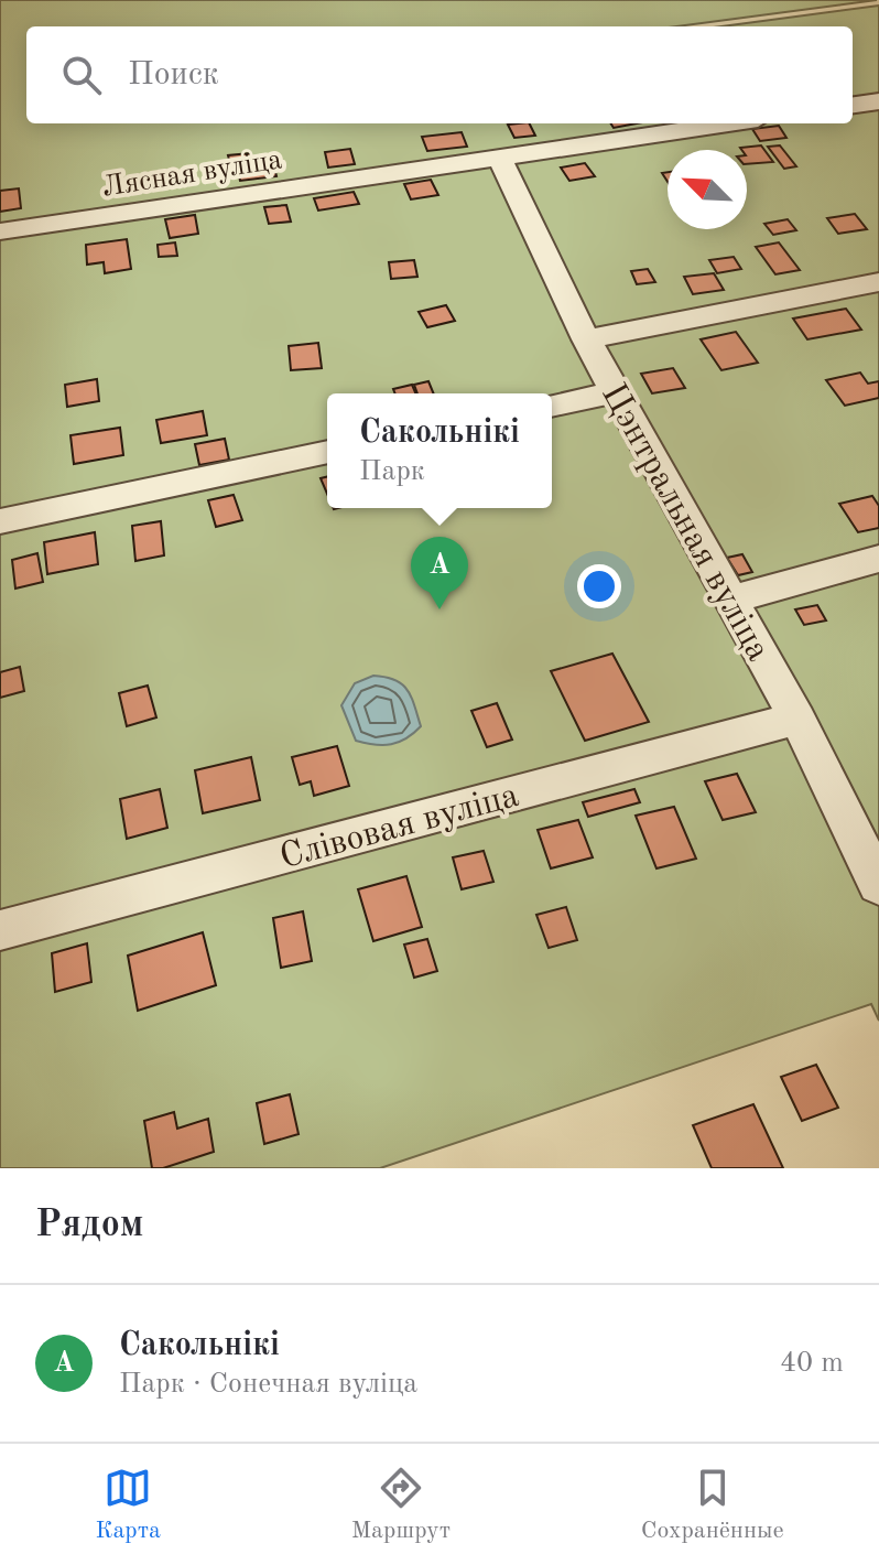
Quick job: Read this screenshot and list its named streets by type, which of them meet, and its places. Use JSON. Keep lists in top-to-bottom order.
{
  "streets": {
    "street": ["Лясная вуліца", "Цэнтральная вуліца", "Слівовая вуліца"]
  },
  "crossings": [
    ["Лясная вуліца", "Цэнтральная вуліца"],
    ["Цэнтральная вуліца", "Слівовая вуліца"]
  ],
  "north": "top left",
  "page": {
    "search": "Поиск",
    "popup": ["Сакольнікі", "Парк"],
    "pins": "A",
    "heading": "Рядом",
    "list": [
      {
        "mark": "A",
        "name": "Сакольнікі",
        "note": "Парк · Сонечная вуліца",
        "value": "40 m"
      }
    ],
    "nav": ["Карта", "Маршрут", "Сохранённые"]
  }
}
